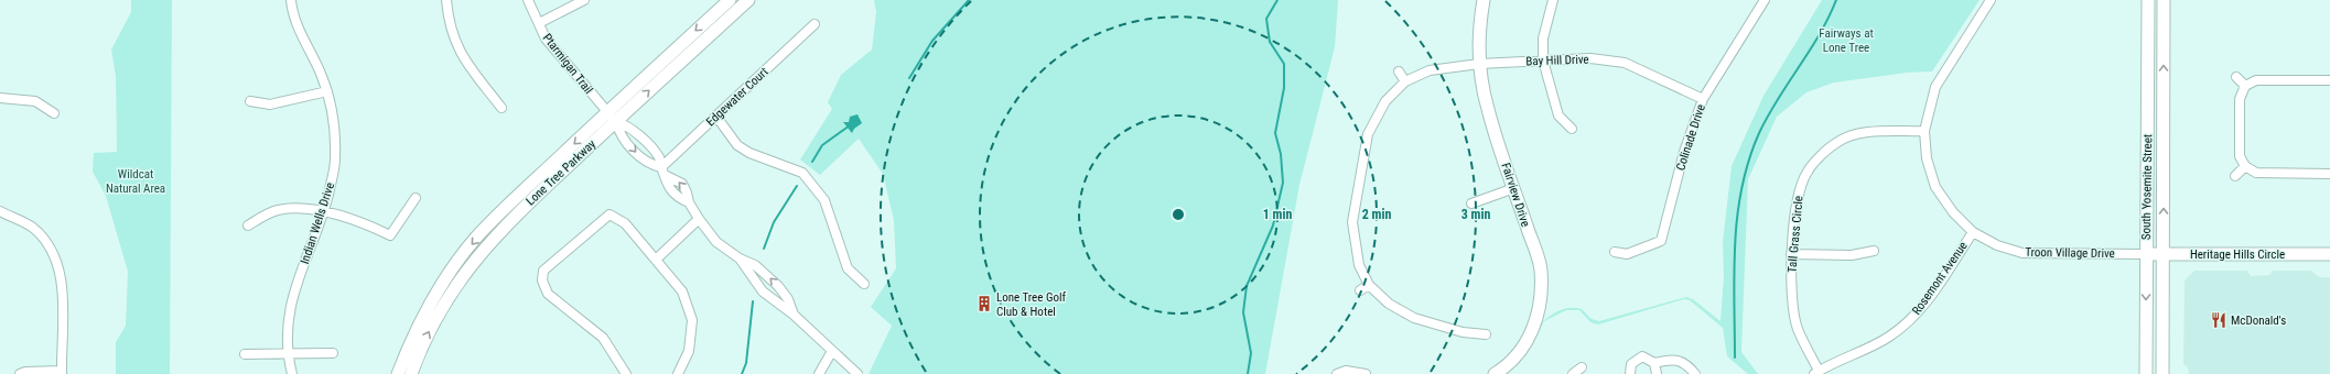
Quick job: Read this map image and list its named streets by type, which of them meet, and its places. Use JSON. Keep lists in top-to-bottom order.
{
  "streets": {
    "street": [
      "Bay Hill Drive",
      "Ptarmigan Trail",
      "Edgewater Court",
      "Colinade Drive",
      "Lone Tree Parkway",
      "South Yosemite Street",
      "Fairview Drive",
      "Indian Wells Drive",
      "Tall Grass Circle",
      "Troon Village Drive",
      "Heritage Hills Circle",
      "Rosemont Avenue"
    ]
  },
  "crossings": [
    ["Bay Hill Drive", "Colinade Drive"],
    ["Bay Hill Drive", "Fairview Drive"],
    ["Ptarmigan Trail", "Lone Tree Parkway"],
    ["South Yosemite Street", "Troon Village Drive"],
    ["South Yosemite Street", "Heritage Hills Circle"],
    ["Tall Grass Circle", "Troon Village Drive"],
    ["Tall Grass Circle", "Rosemont Avenue"],
    ["Troon Village Drive", "Heritage Hills Circle"],
    ["Troon Village Drive", "Rosemont Avenue"]
  ],
  "parks": ["Fairways at Lone Tree", "Wildcat Natural Area"],
  "places": {
    "building": ["Lone Tree Golf Club & Hotel"],
    "restaurant": ["McDonald's"]
  },
  "rings": ["1 min", "2 min", "3 min"]
}
